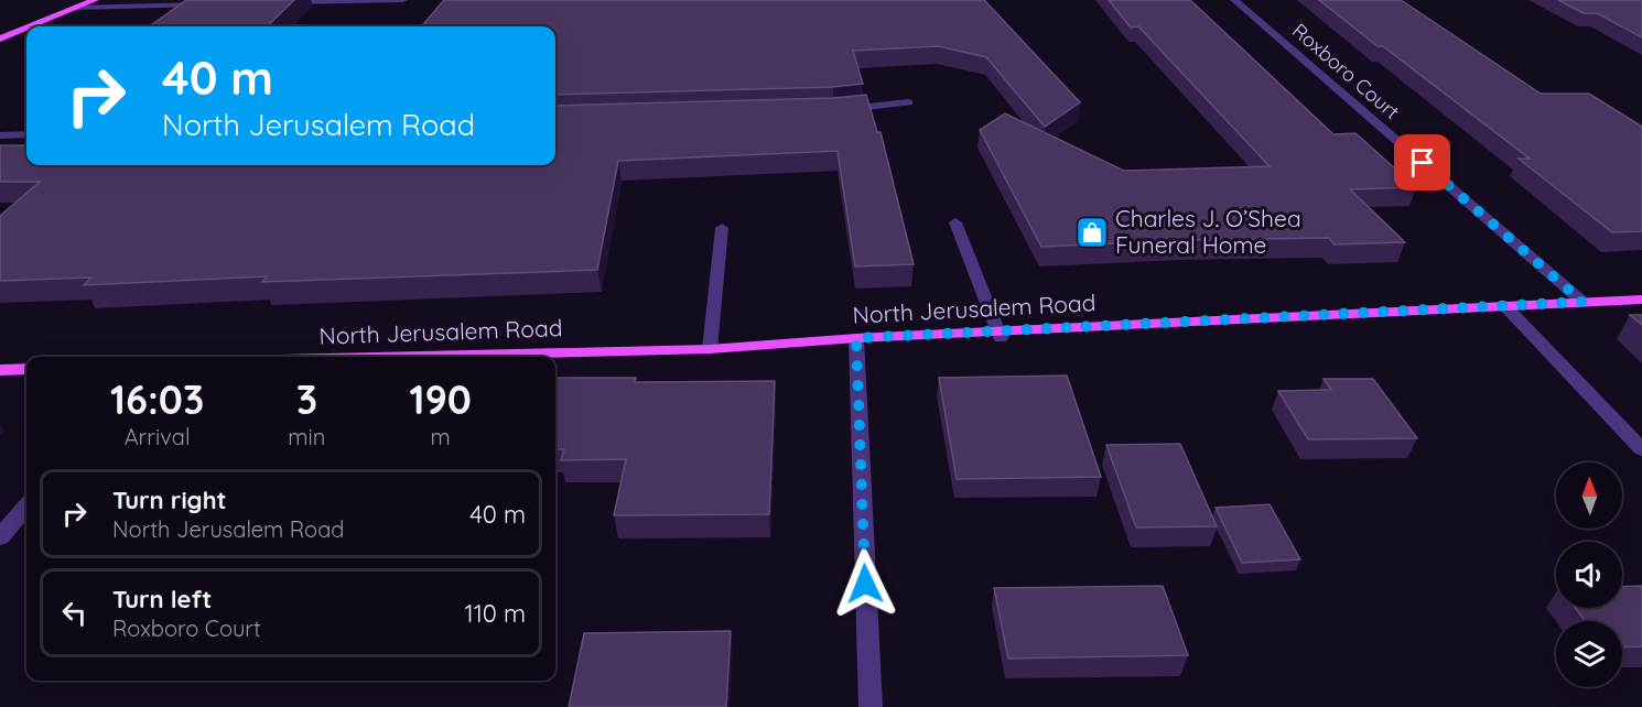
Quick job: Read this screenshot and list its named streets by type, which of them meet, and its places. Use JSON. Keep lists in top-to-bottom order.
{
  "streets": {
    "main road": ["North Jerusalem Road"],
    "street": ["Roxboro Court"]
  },
  "crossings": [
    ["Roxboro Court", "North Jerusalem Road"]
  ],
  "places": {
    "shop": ["Charles J. O’Shea Funeral Home"]
  },
  "north": "top",
  "page": {
    "turn": ["40 m", "North Jerusalem Road"],
    "eta": [
      "16:03",
      "Arrival",
      "3",
      "min",
      "190",
      "m"
    ],
    "list": [
      {
        "name": "Turn right",
        "note": "North Jerusalem Road",
        "value": "40 m"
      },
      {
        "name": "Turn left",
        "note": "Roxboro Court",
        "value": "110 m"
      }
    ]
  }
}
